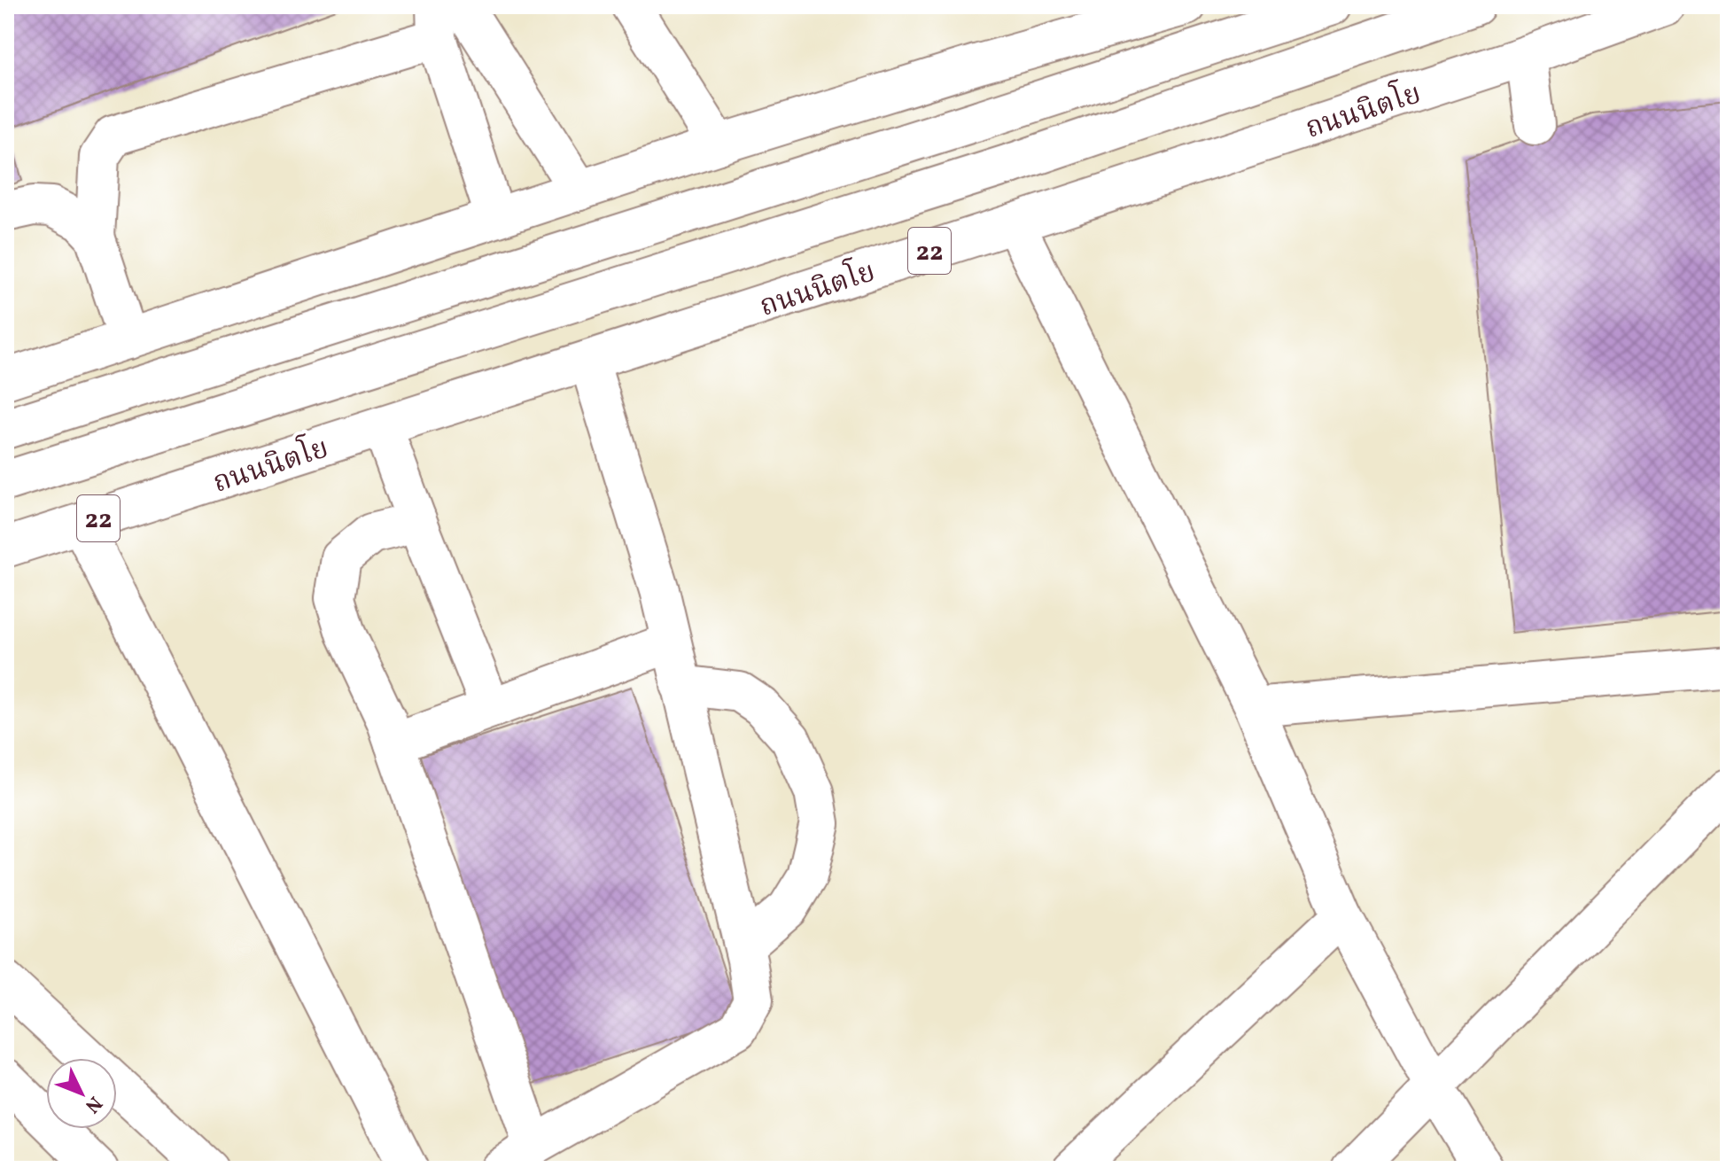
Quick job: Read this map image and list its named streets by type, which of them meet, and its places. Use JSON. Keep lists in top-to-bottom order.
{
  "streets": {
    "main road": ["ถนนนิตโย", "22"]
  },
  "north": "bottom right"
}
